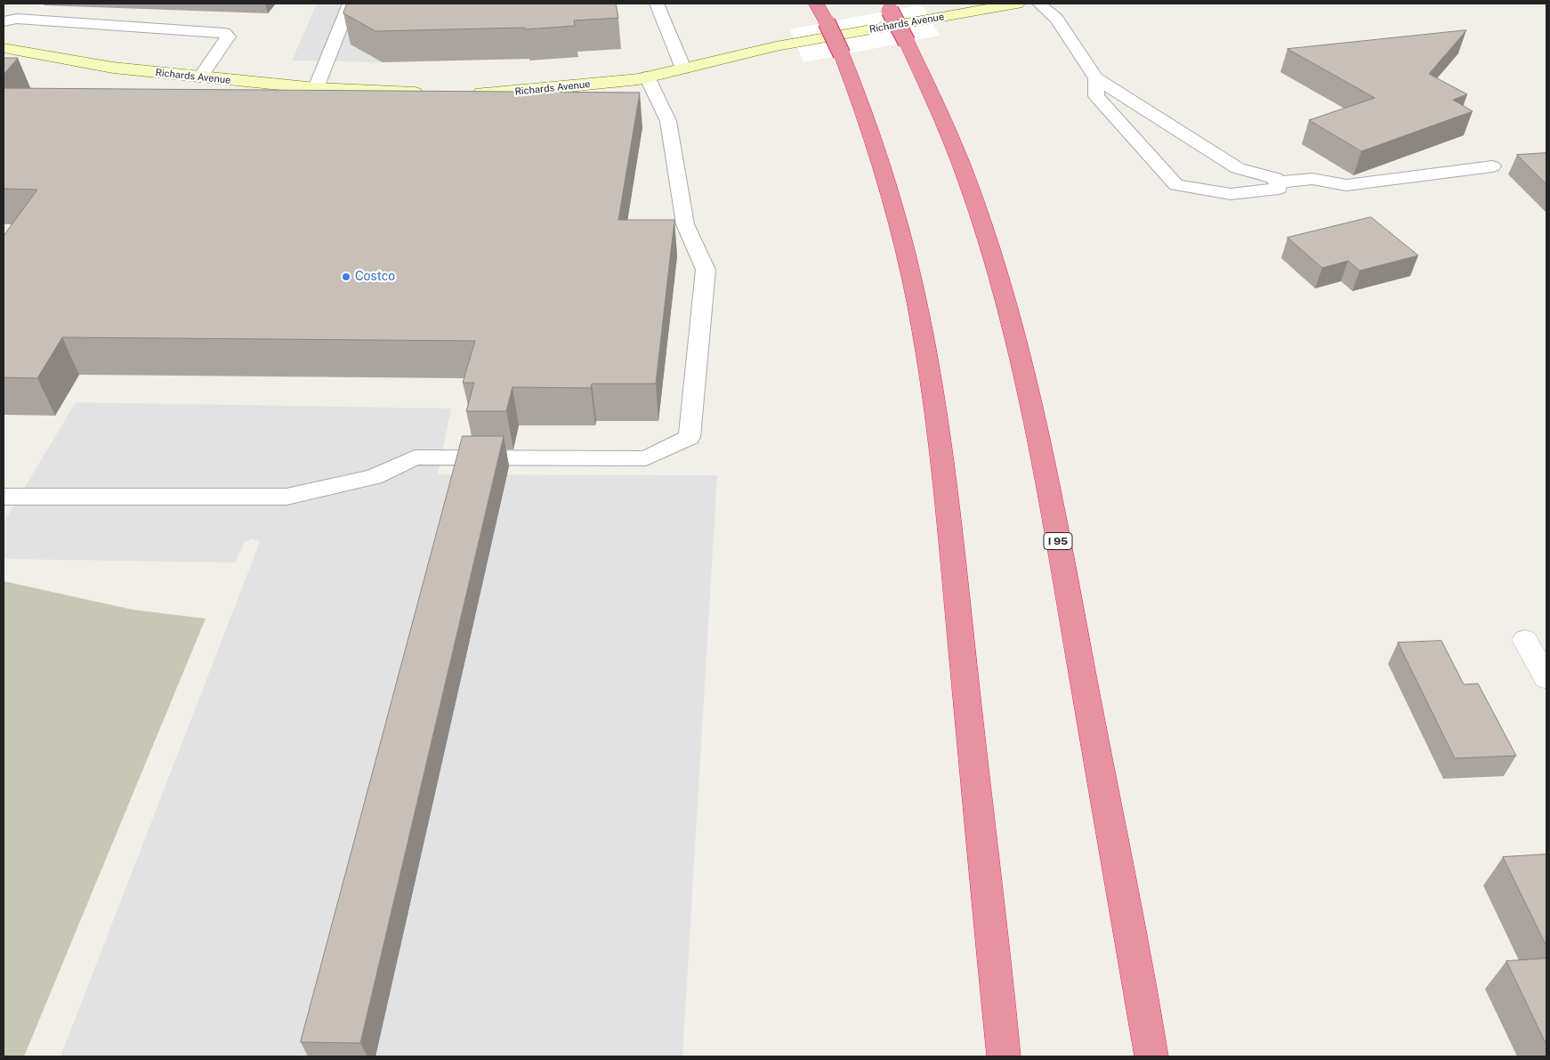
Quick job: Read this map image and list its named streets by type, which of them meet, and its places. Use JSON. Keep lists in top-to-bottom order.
{
  "streets": {
    "highway": ["I 95"],
    "street": ["Richards Avenue"]
  },
  "places": ["Costco"]
}
